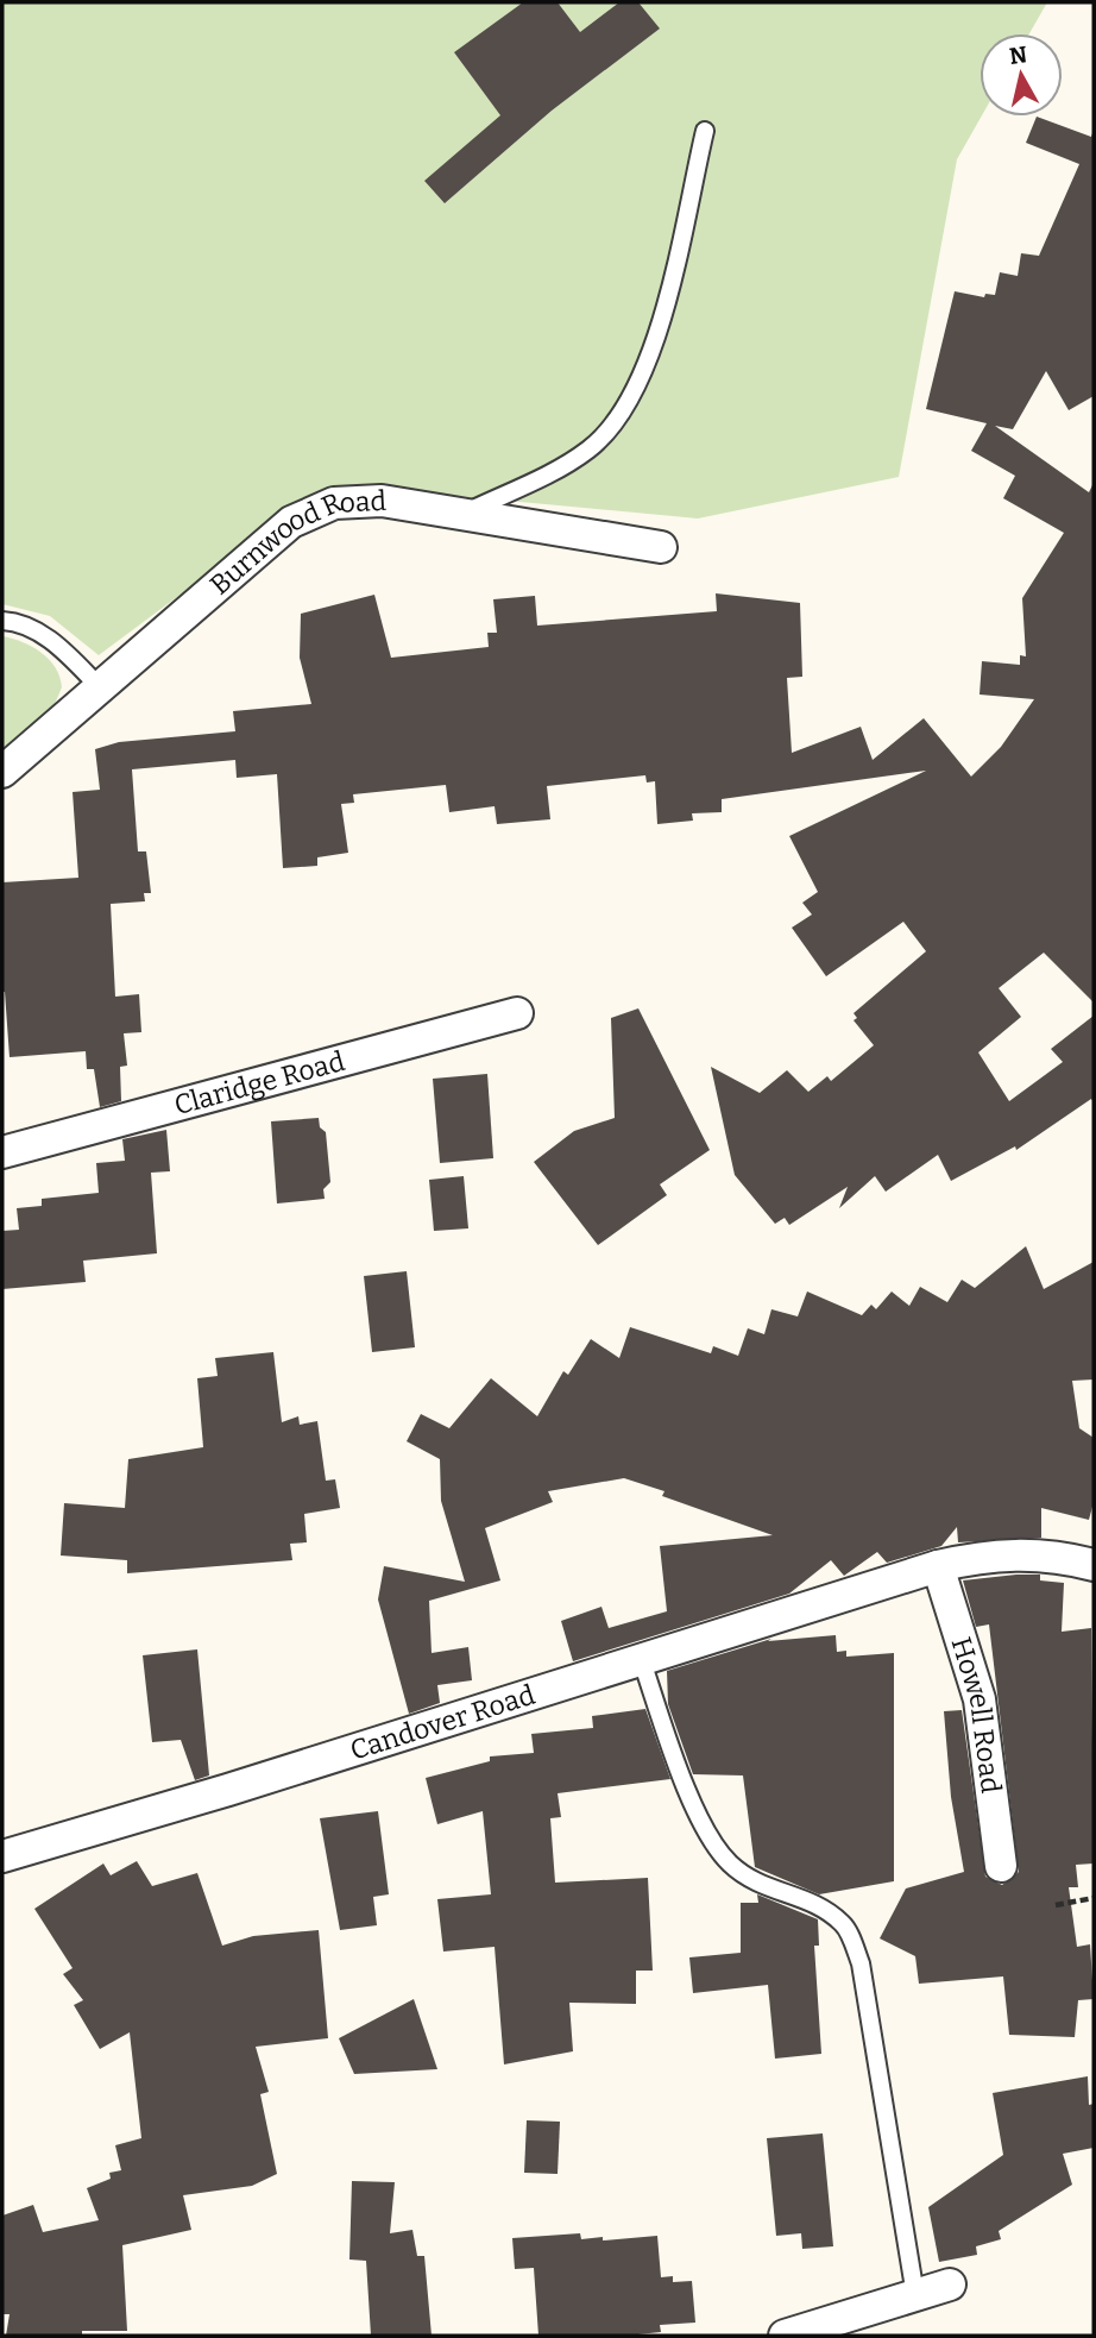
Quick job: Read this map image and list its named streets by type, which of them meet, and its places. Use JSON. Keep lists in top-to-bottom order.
{
  "streets": {
    "street": [
      "Burnwood Road",
      "Claridge Road",
      "Howell Road",
      "Candover Road"
    ]
  },
  "crossings": [
    ["Howell Road", "Candover Road"]
  ],
  "north": "top"
}
